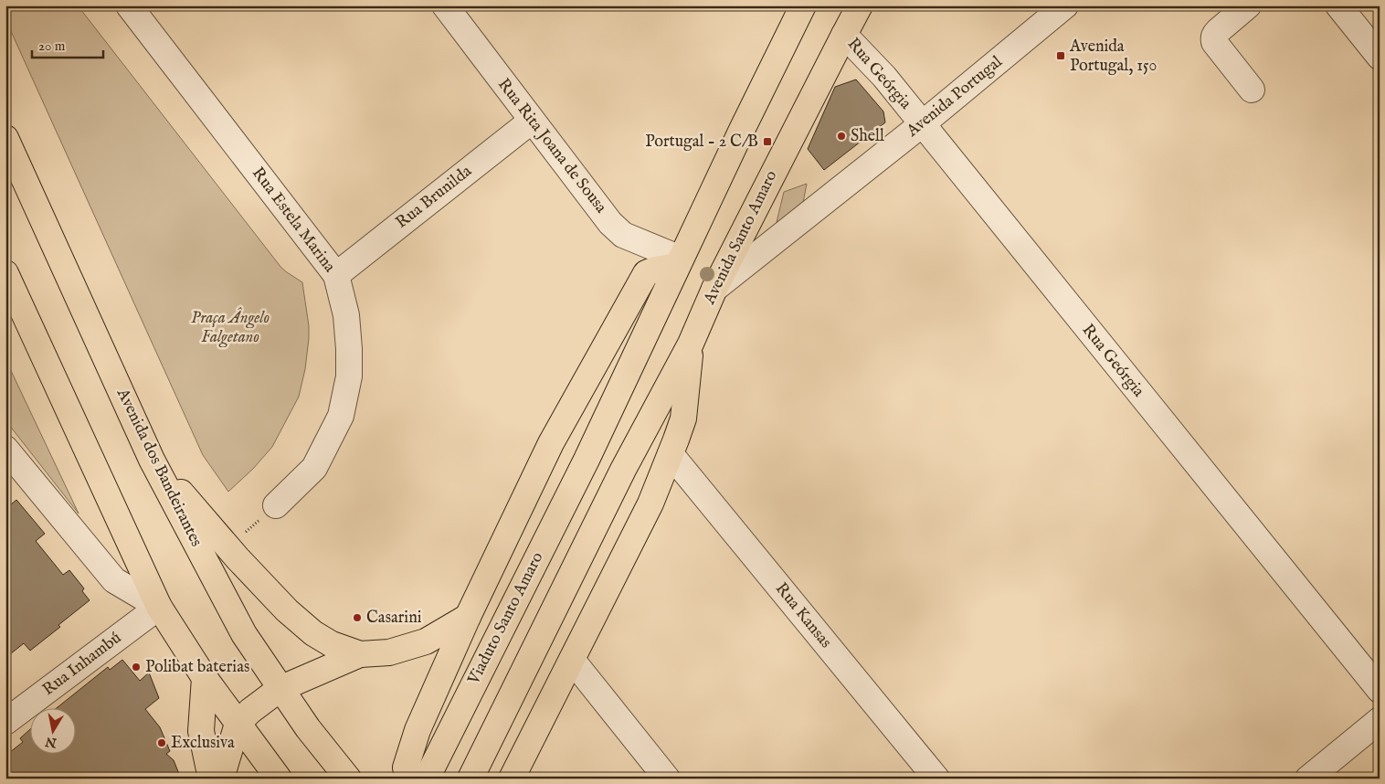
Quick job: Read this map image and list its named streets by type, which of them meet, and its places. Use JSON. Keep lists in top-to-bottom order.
{
  "streets": {
    "main road": ["Avenida Santo Amaro", "Avenida dos Bandeirantes", "Viaduto Santo Amaro"],
    "street": [
      "Rua Geórgia",
      "Avenida Portugal",
      "Rua Rita Joana de Sousa",
      "Rua Brunilda",
      "Rua Estela Marina",
      "Rua Kansas",
      "Rua Inhambú"
    ]
  },
  "crossings": [
    ["Rua Geórgia", "Avenida Portugal"],
    ["Rua Geórgia", "Avenida Santo Amaro"],
    ["Avenida Portugal", "Avenida Santo Amaro"],
    ["Rua Rita Joana de Sousa", "Rua Brunilda"],
    ["Rua Rita Joana de Sousa", "Viaduto Santo Amaro"],
    ["Rua Brunilda", "Rua Estela Marina"]
  ],
  "parks": ["Praça Ângelo Falgetano"],
  "places": {
    "transit": ["Avenida Portugal, 150", "Portugal - 2 C/B"],
    "other": [
      "Shell",
      "Casarini",
      "Polibat baterias",
      "Exclusiva"
    ]
  },
  "scale_bar": "20 m",
  "north": "bottom"
}
